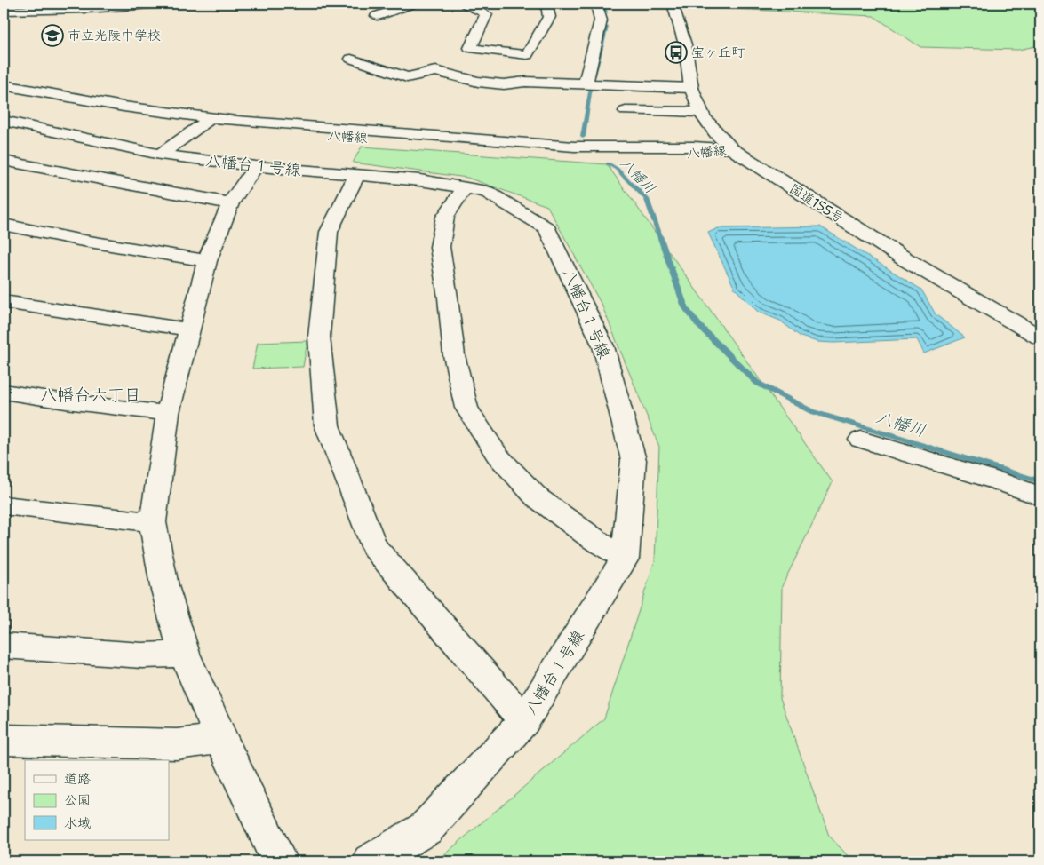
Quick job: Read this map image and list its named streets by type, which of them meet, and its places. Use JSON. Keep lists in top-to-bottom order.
{
  "streets": {
    "main road": ["八幡線", "八幡台１号線", "国道155号"]
  },
  "crossings": [
    ["八幡線", "国道155号"]
  ],
  "districts": ["八幡台六丁目"],
  "water": ["八幡川"],
  "places": {
    "school or university": ["市立光陵中学校"],
    "bus stop": ["宝ヶ丘町"]
  },
  "legend": ["道路", "公園", "水域"]
}
